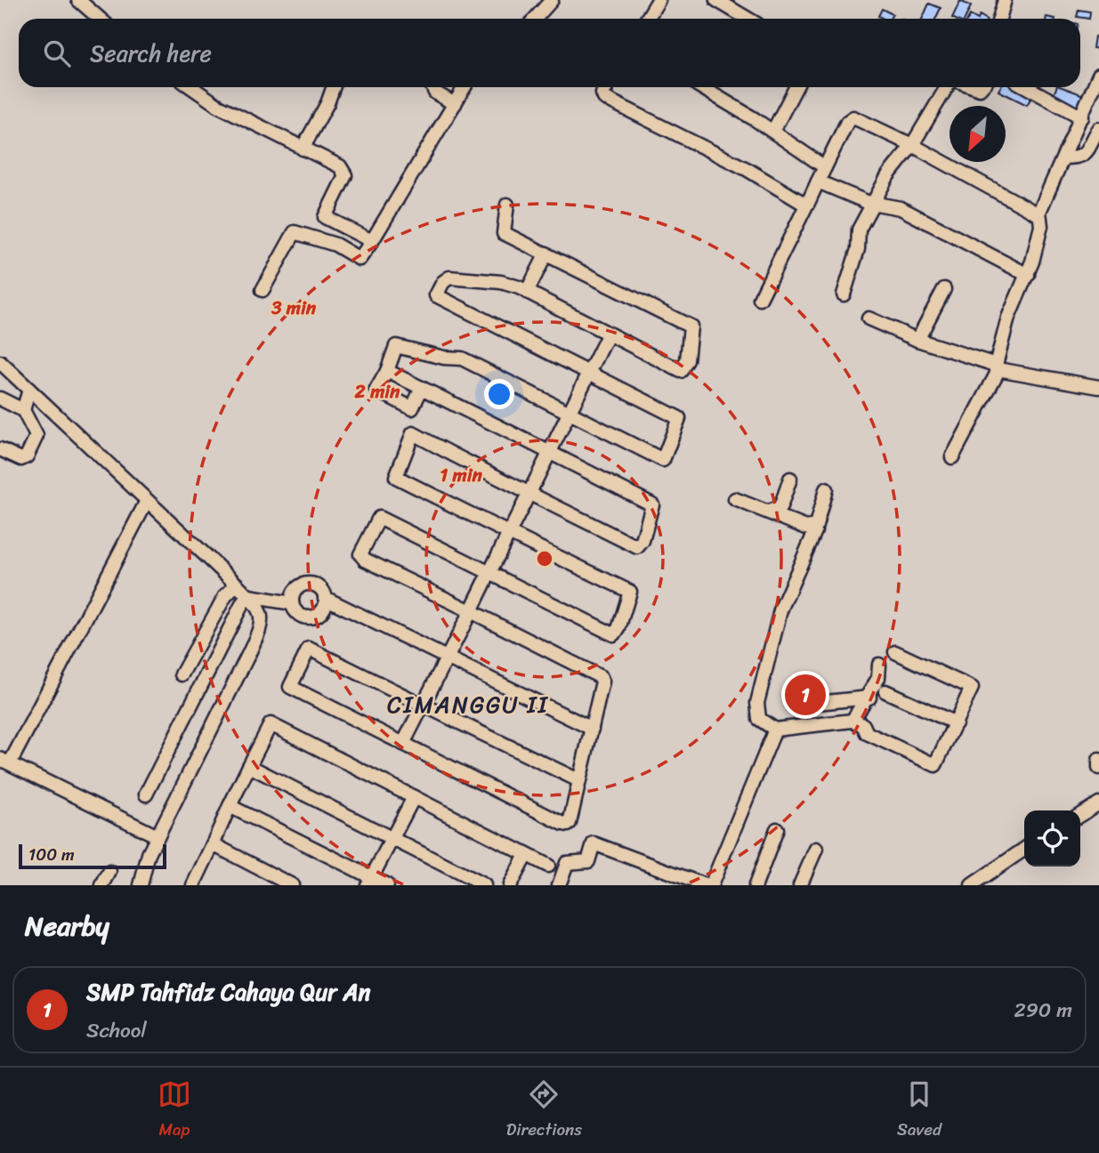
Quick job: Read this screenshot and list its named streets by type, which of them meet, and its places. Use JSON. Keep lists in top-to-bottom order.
{
  "districts": ["CIMANGGU II"],
  "scale_bar": "100 m",
  "north": "bottom left",
  "page": {
    "search": "Search here",
    "pins": "1",
    "scale": "100 m",
    "heading": "Nearby",
    "list": [
      {
        "mark": "1",
        "name": "SMP Tahfidz Cahaya Qur An",
        "note": "School",
        "value": "290 m"
      }
    ],
    "nav": ["Map", "Directions", "Saved"]
  },
  "rings": ["3 min", "2 min", "1 min"]
}
